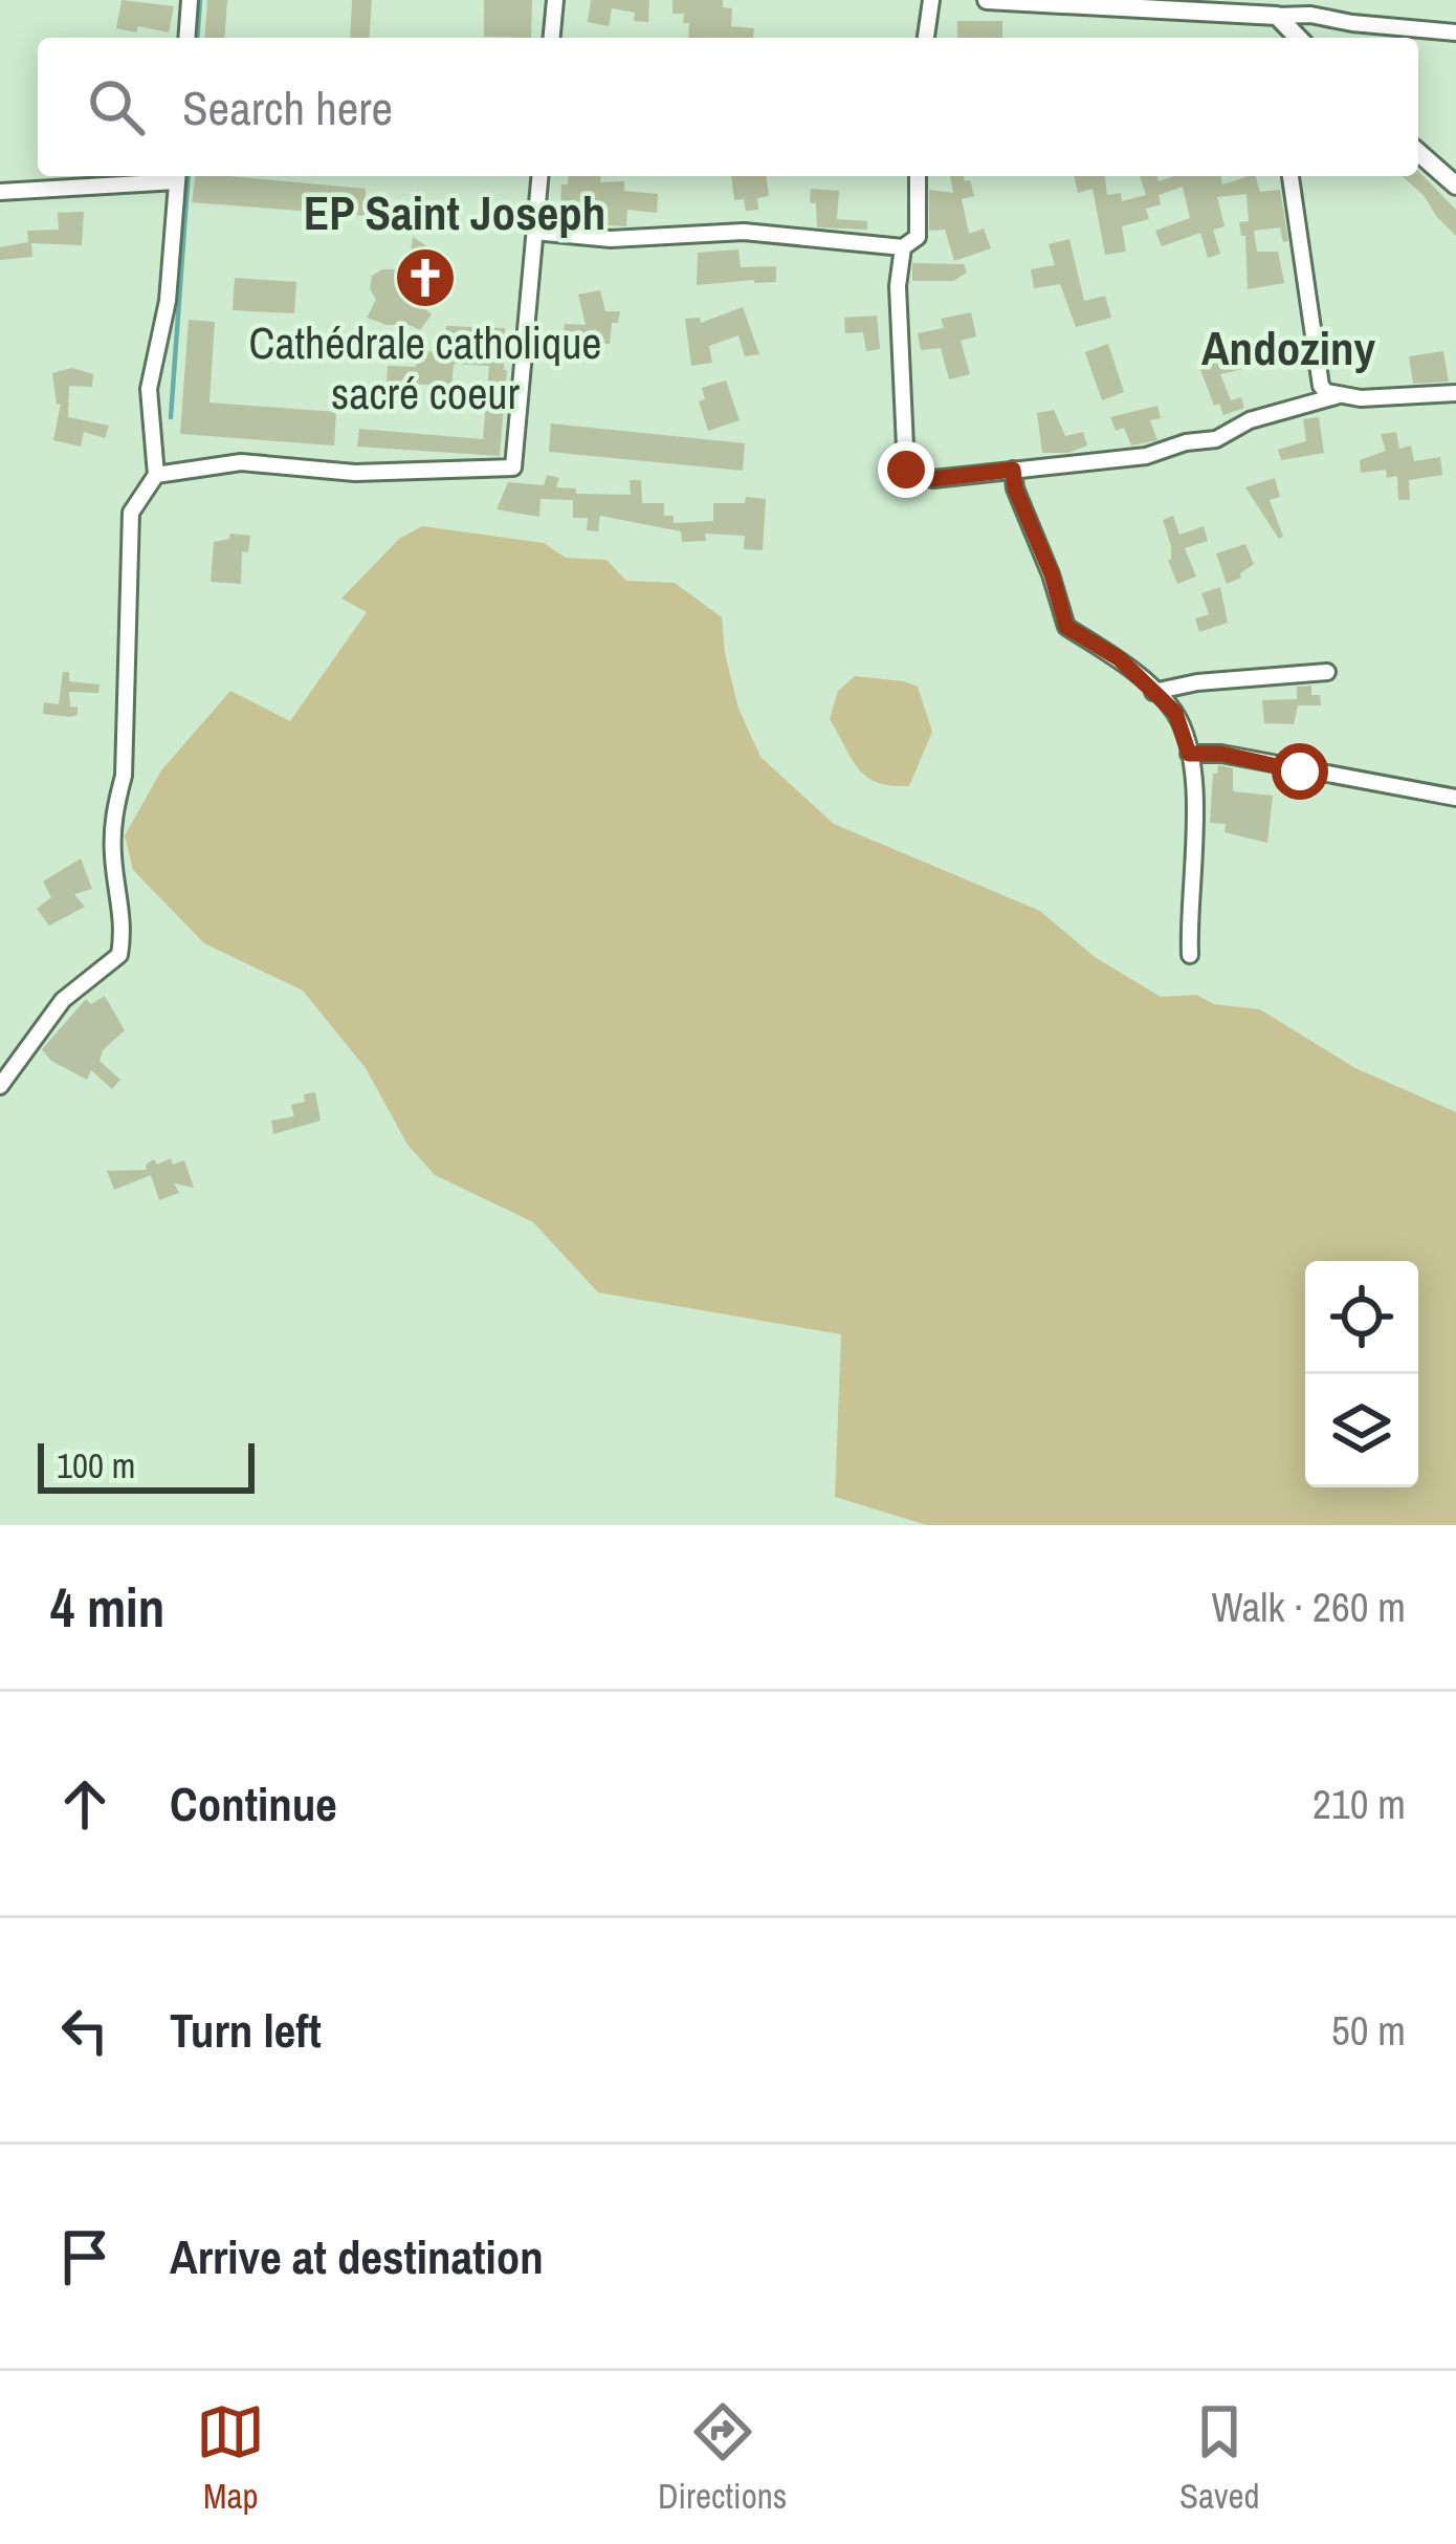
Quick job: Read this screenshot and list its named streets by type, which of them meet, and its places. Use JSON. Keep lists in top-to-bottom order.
{
  "districts": ["EP Saint Joseph", "Andoziny"],
  "places": {
    "church": ["Cathédrale catholique sacré coeur"]
  },
  "scale_bar": "100 m",
  "page": {
    "search": "Search here",
    "scale": "100 m",
    "heading": ["4 min", "Walk · 260 m"],
    "list": [
      ["Continue", "210 m"],
      ["Turn left", "50 m"],
      "Arrive at destination"
    ],
    "nav": ["Map", "Directions", "Saved"]
  }
}
